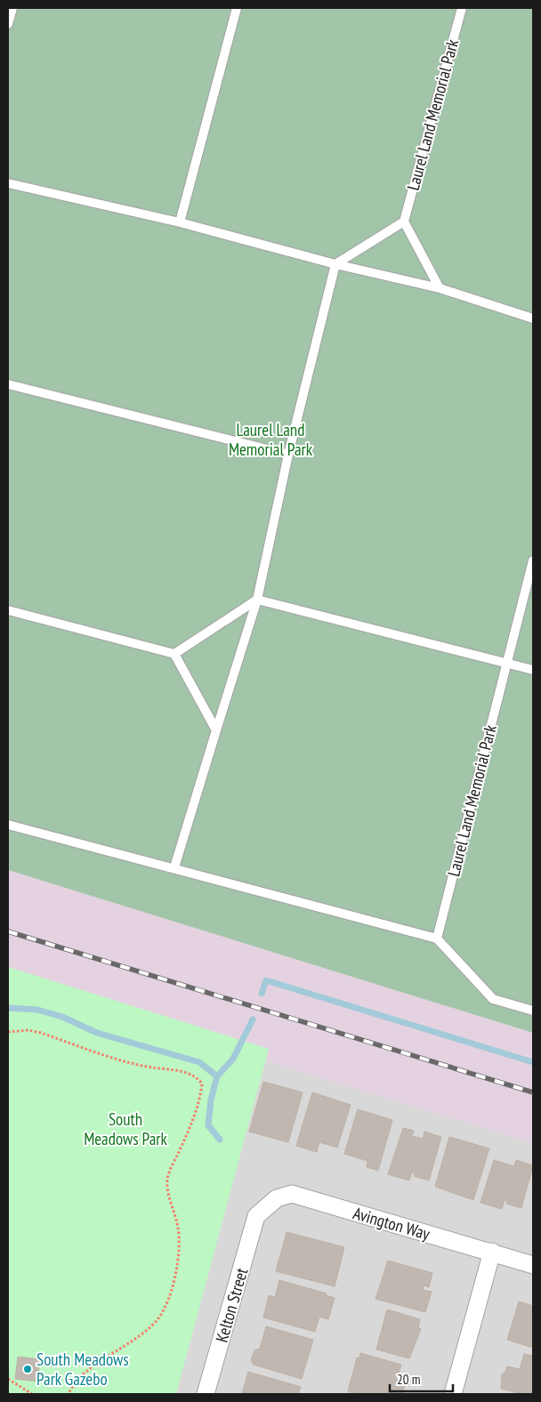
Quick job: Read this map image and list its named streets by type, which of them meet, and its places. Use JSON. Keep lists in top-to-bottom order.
{
  "streets": {
    "street": ["Avington Way", "Kelton Street"],
    "lane": ["Laurel Land Memorial Park"]
  },
  "crossings": [
    ["Avington Way", "Kelton Street"]
  ],
  "parks": ["Laurel Land Memorial Park", "South Meadows Park"],
  "places": ["South Meadows Park Gazebo"],
  "scale_bar": "20 m"
}
